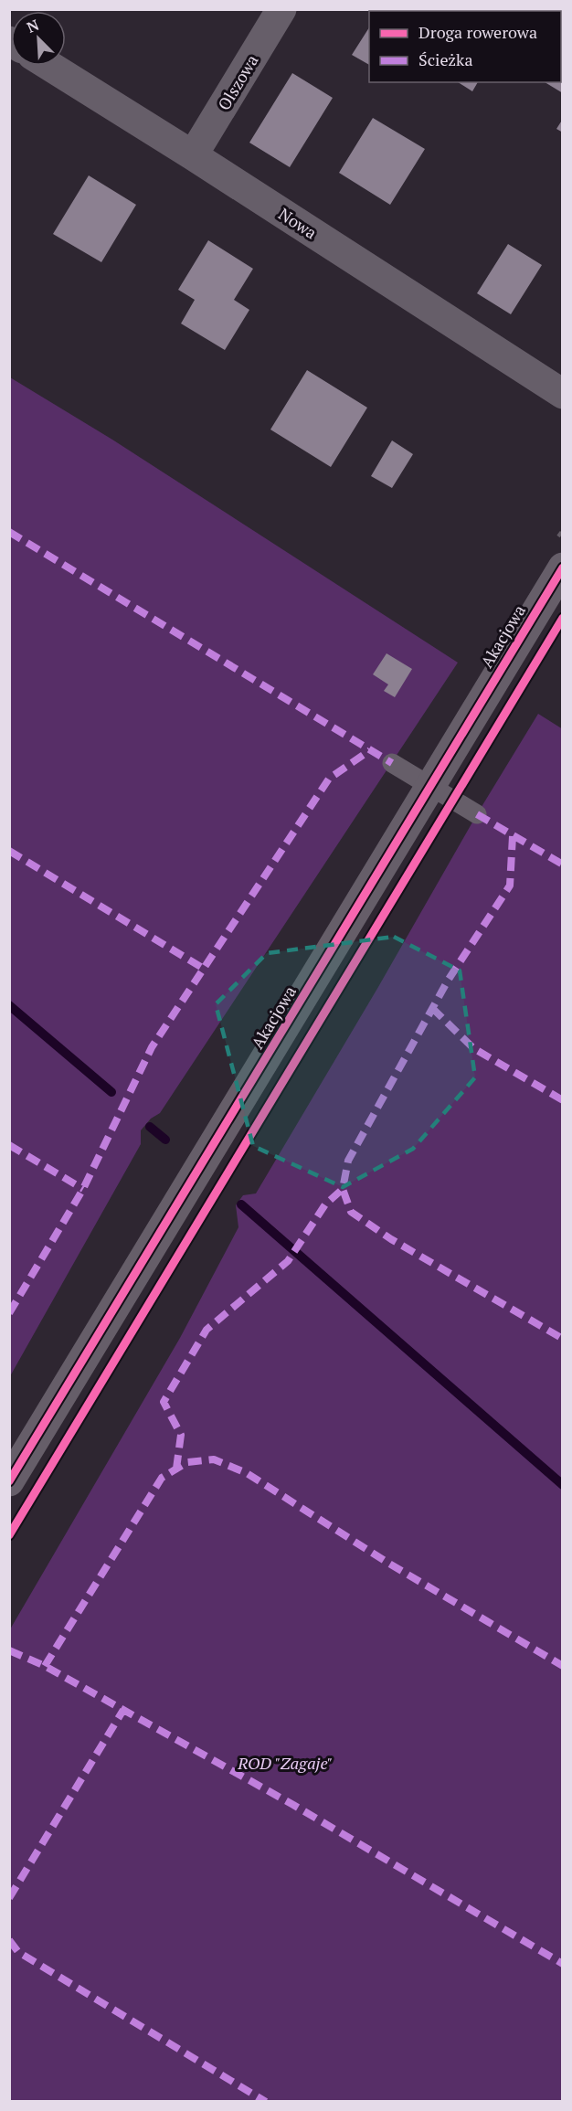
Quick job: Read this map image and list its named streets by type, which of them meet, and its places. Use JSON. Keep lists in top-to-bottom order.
{
  "streets": {
    "street": ["Olszowa", "Nowa", "Akacjowa"]
  },
  "crossings": [
    ["Olszowa", "Nowa"]
  ],
  "parks": ["ROD \"Zagaje\""],
  "legend": ["Droga rowerowa", "Ścieżka"],
  "north": "top left"
}
